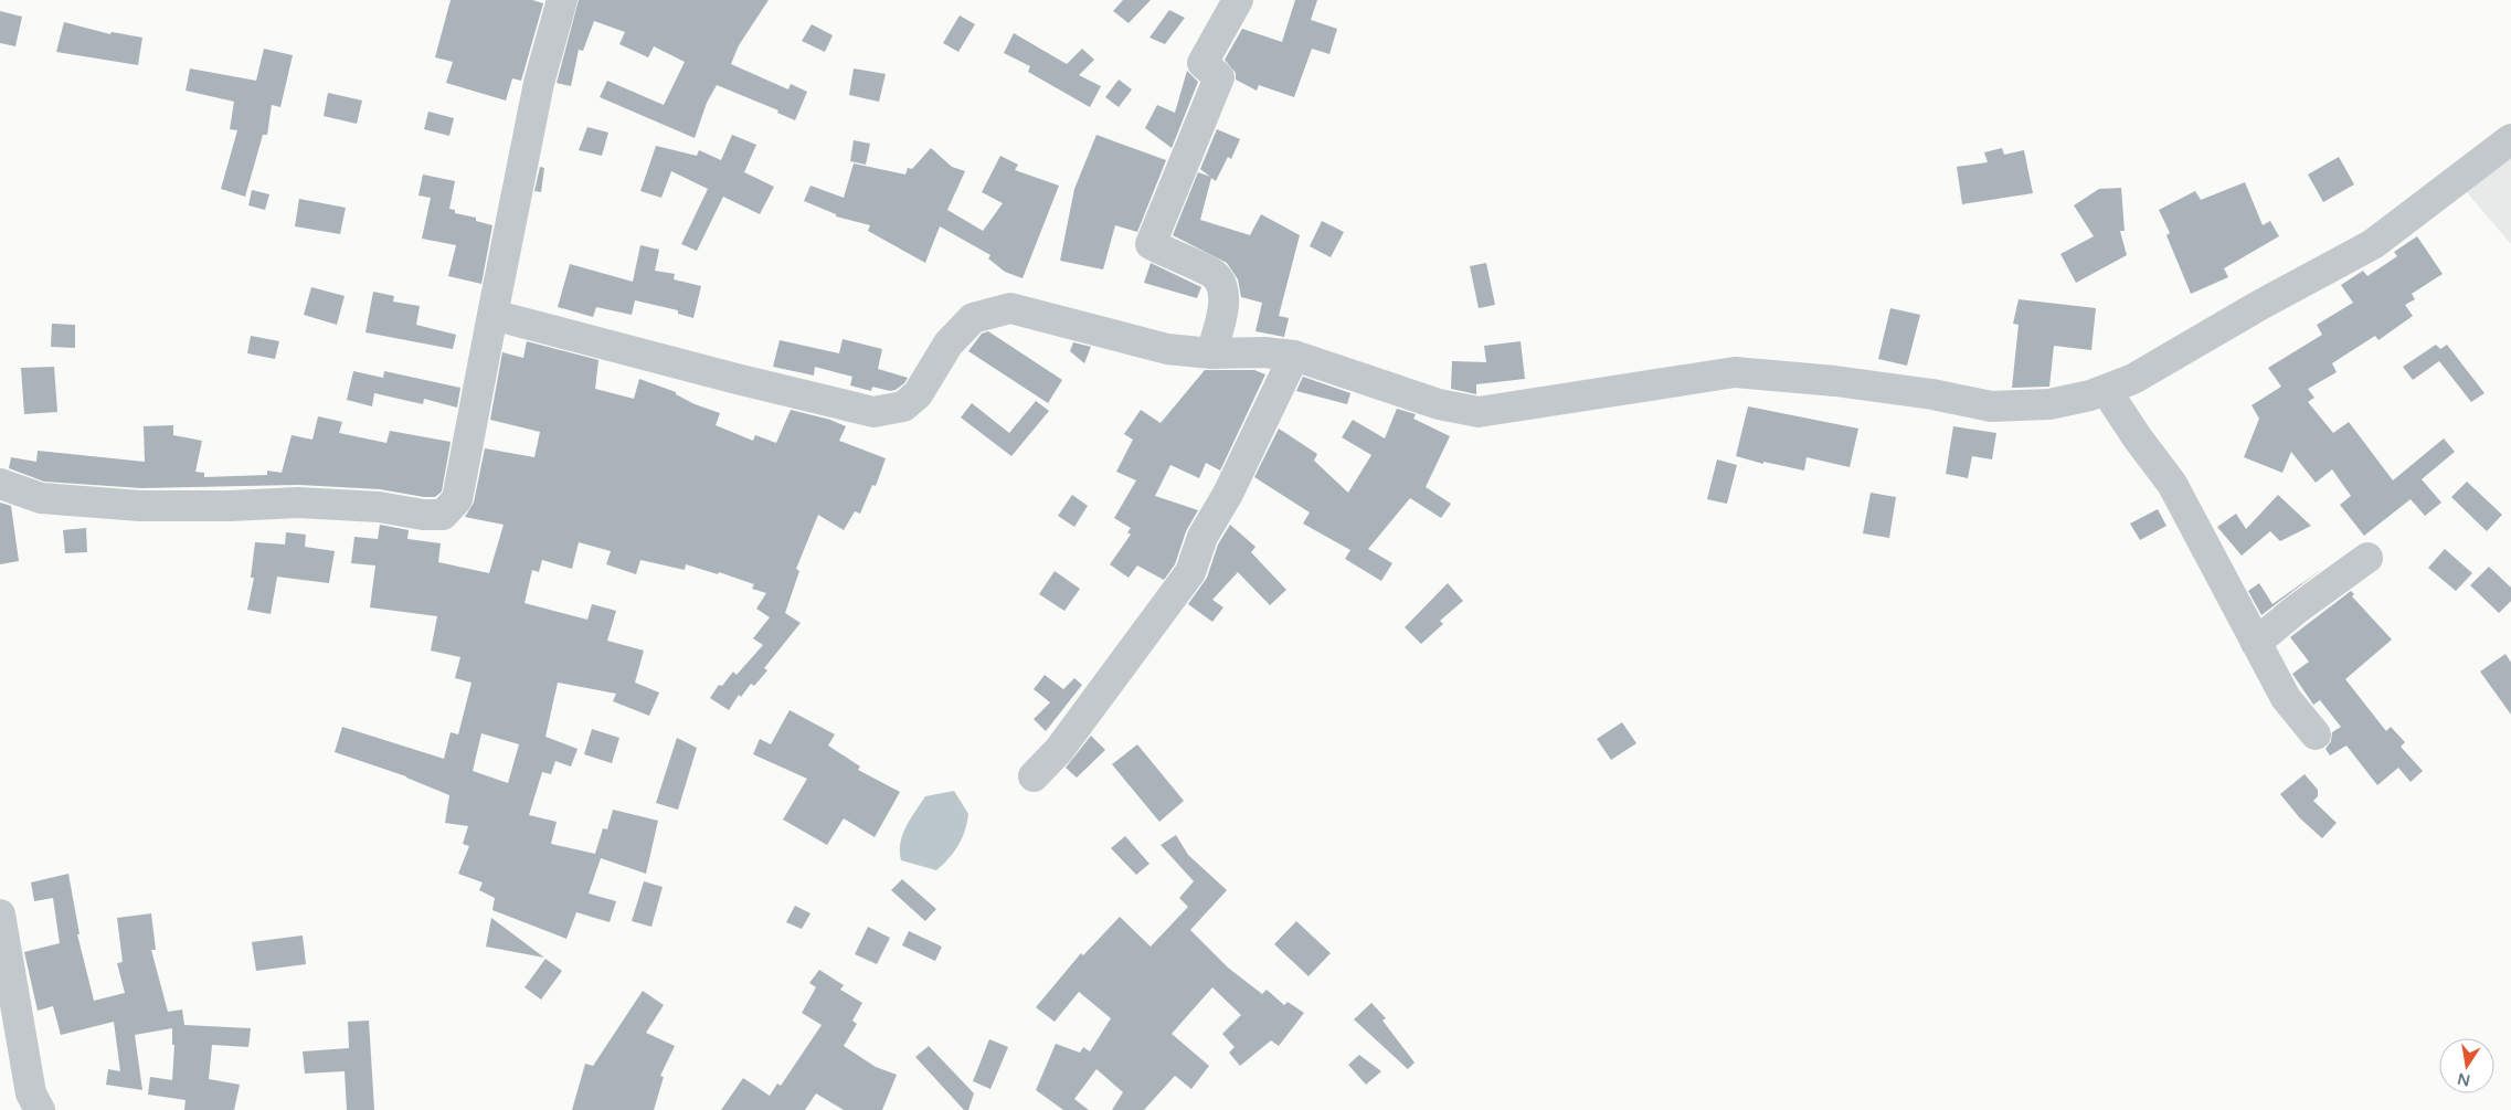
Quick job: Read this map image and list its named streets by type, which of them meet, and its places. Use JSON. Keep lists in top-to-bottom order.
{
  "north": "bottom"
}
